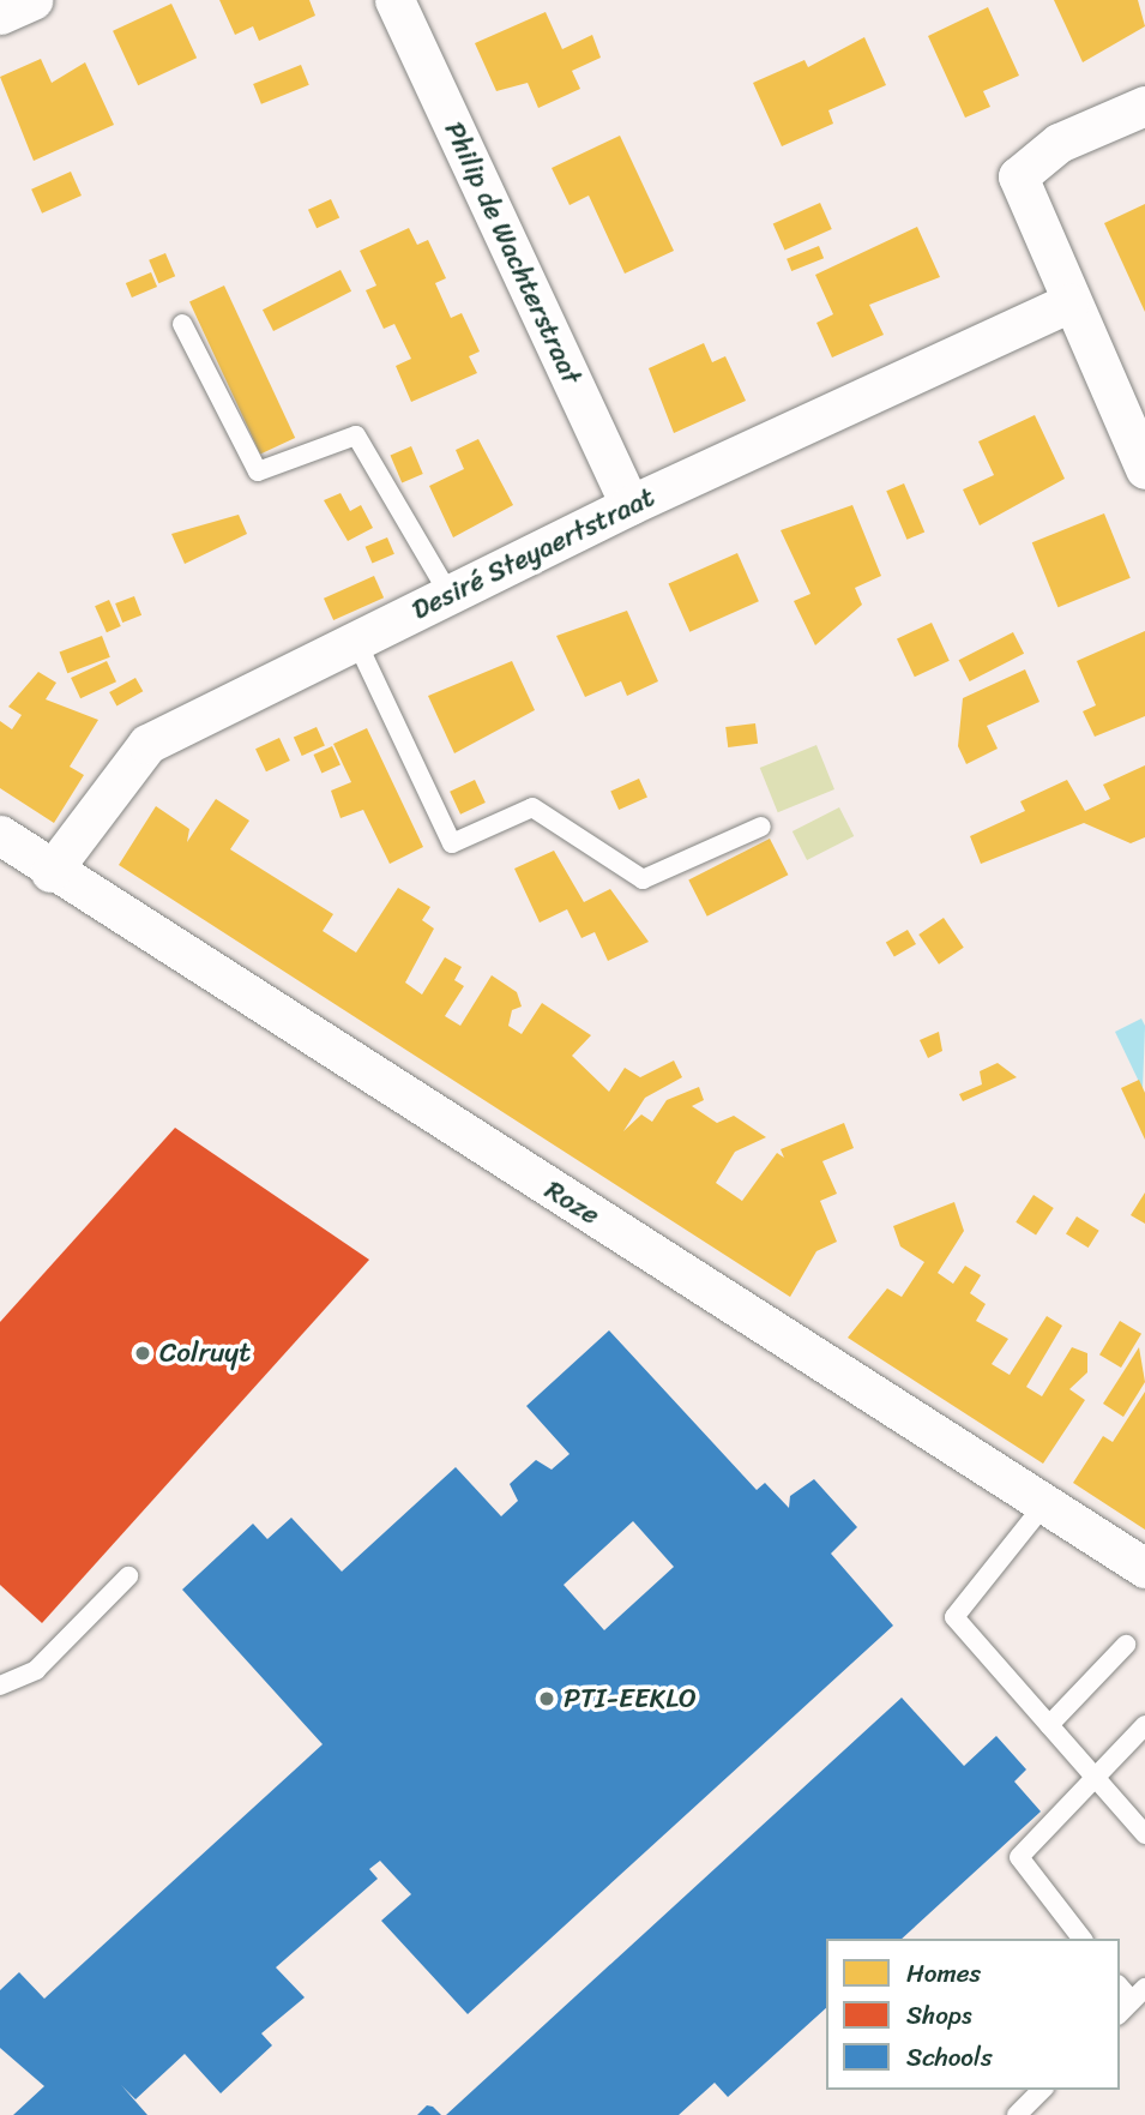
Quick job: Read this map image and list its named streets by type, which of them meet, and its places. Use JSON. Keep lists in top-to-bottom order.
{
  "streets": {
    "street": ["Philip de Wachterstraat", "Desiré Steyaertstraat", "Roze"]
  },
  "crossings": [
    ["Philip de Wachterstraat", "Desiré Steyaertstraat"],
    ["Desiré Steyaertstraat", "Roze"]
  ],
  "places": ["Colruyt", "PTI-EEKLO"],
  "legend": ["Homes", "Shops", "Schools"]
}
